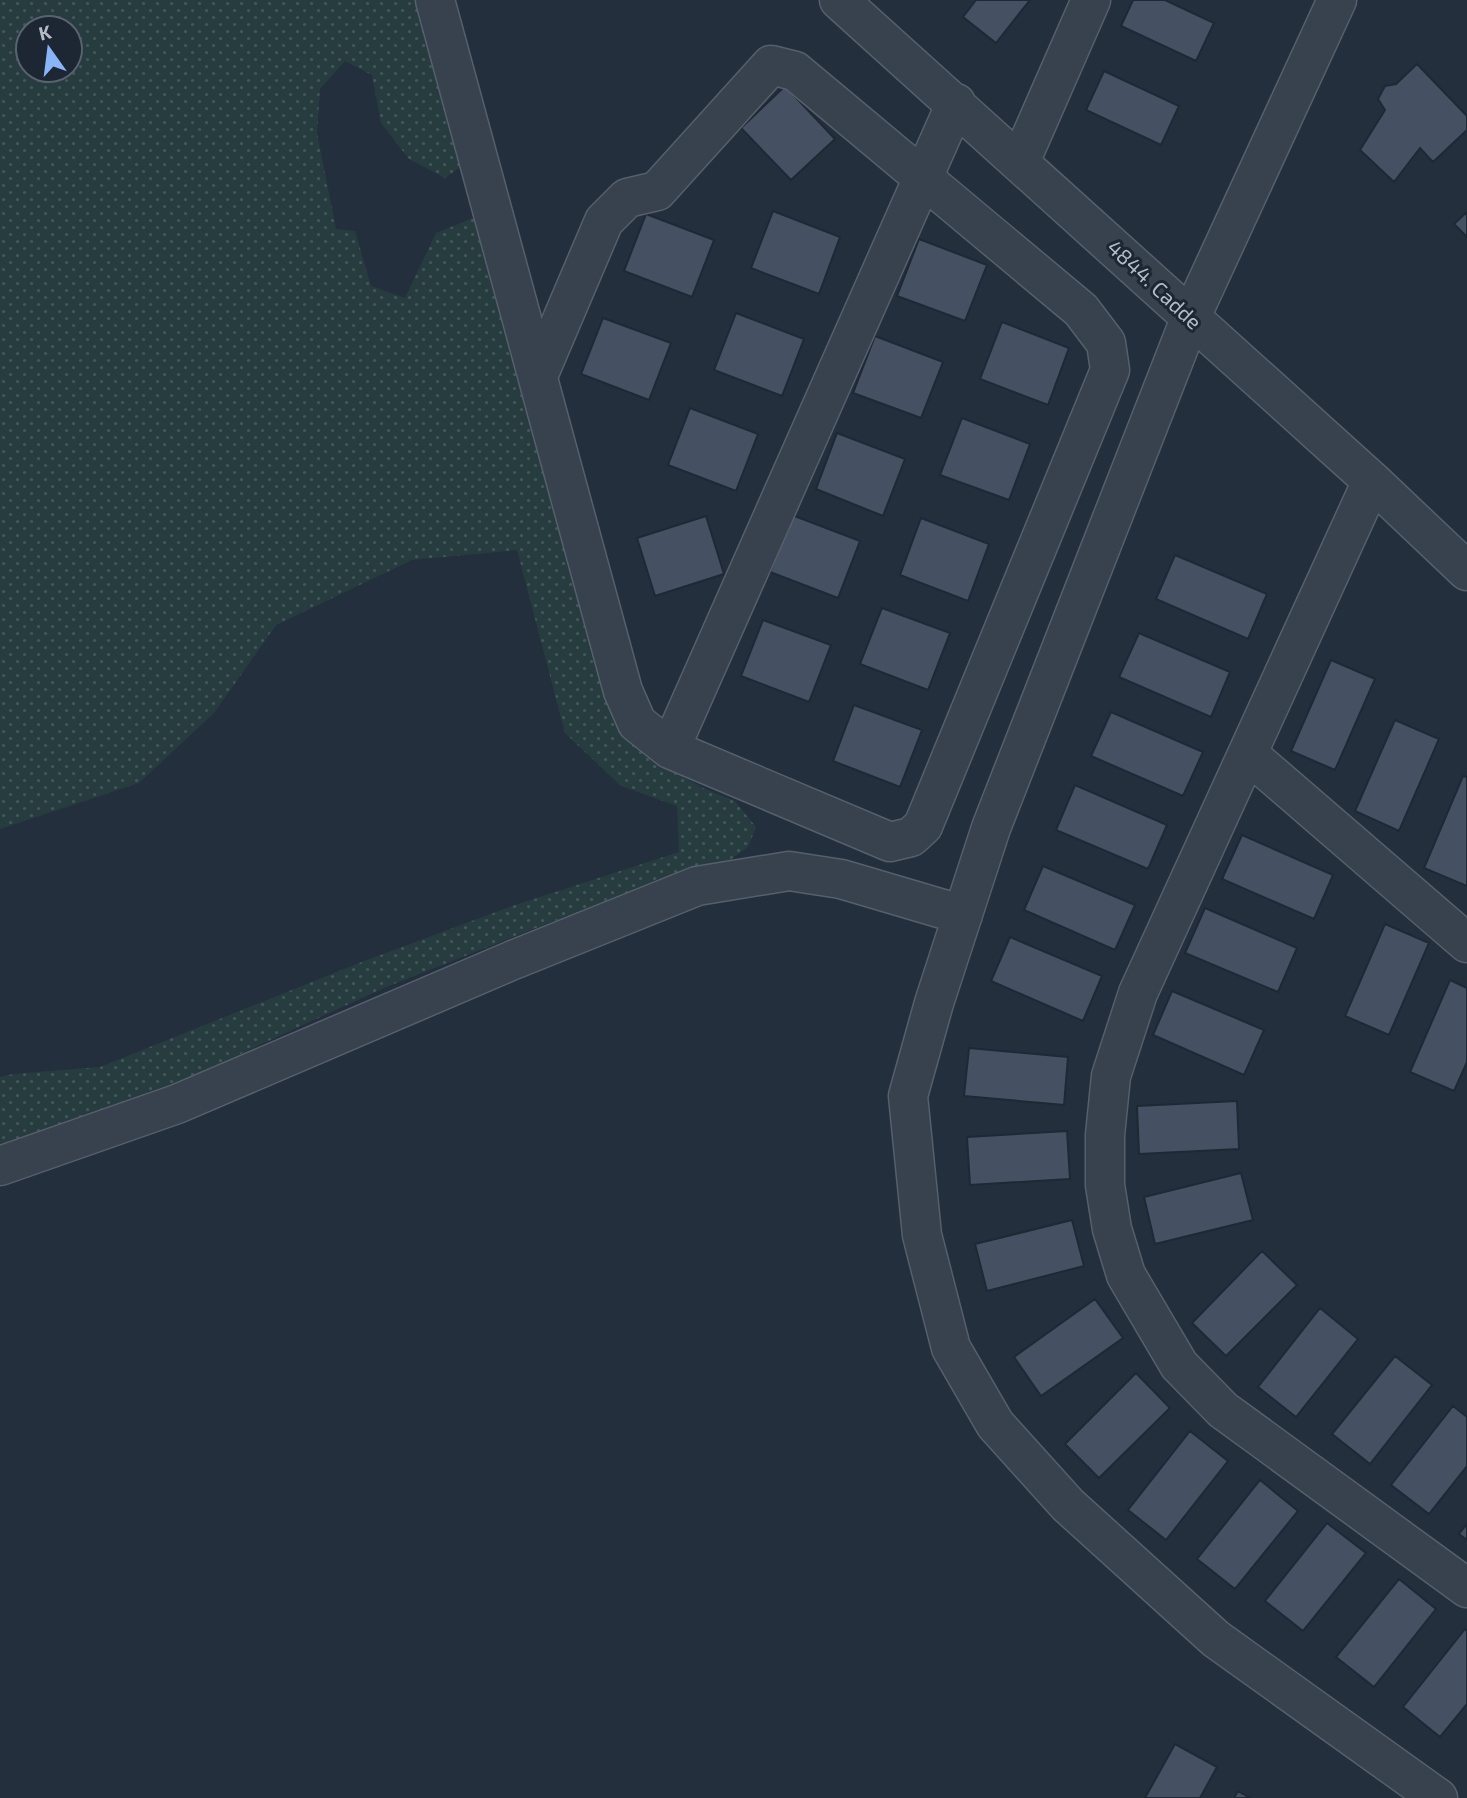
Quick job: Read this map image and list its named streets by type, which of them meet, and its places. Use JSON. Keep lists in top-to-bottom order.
{
  "streets": {
    "street": ["4844. Cadde"]
  },
  "north": "top"
}
